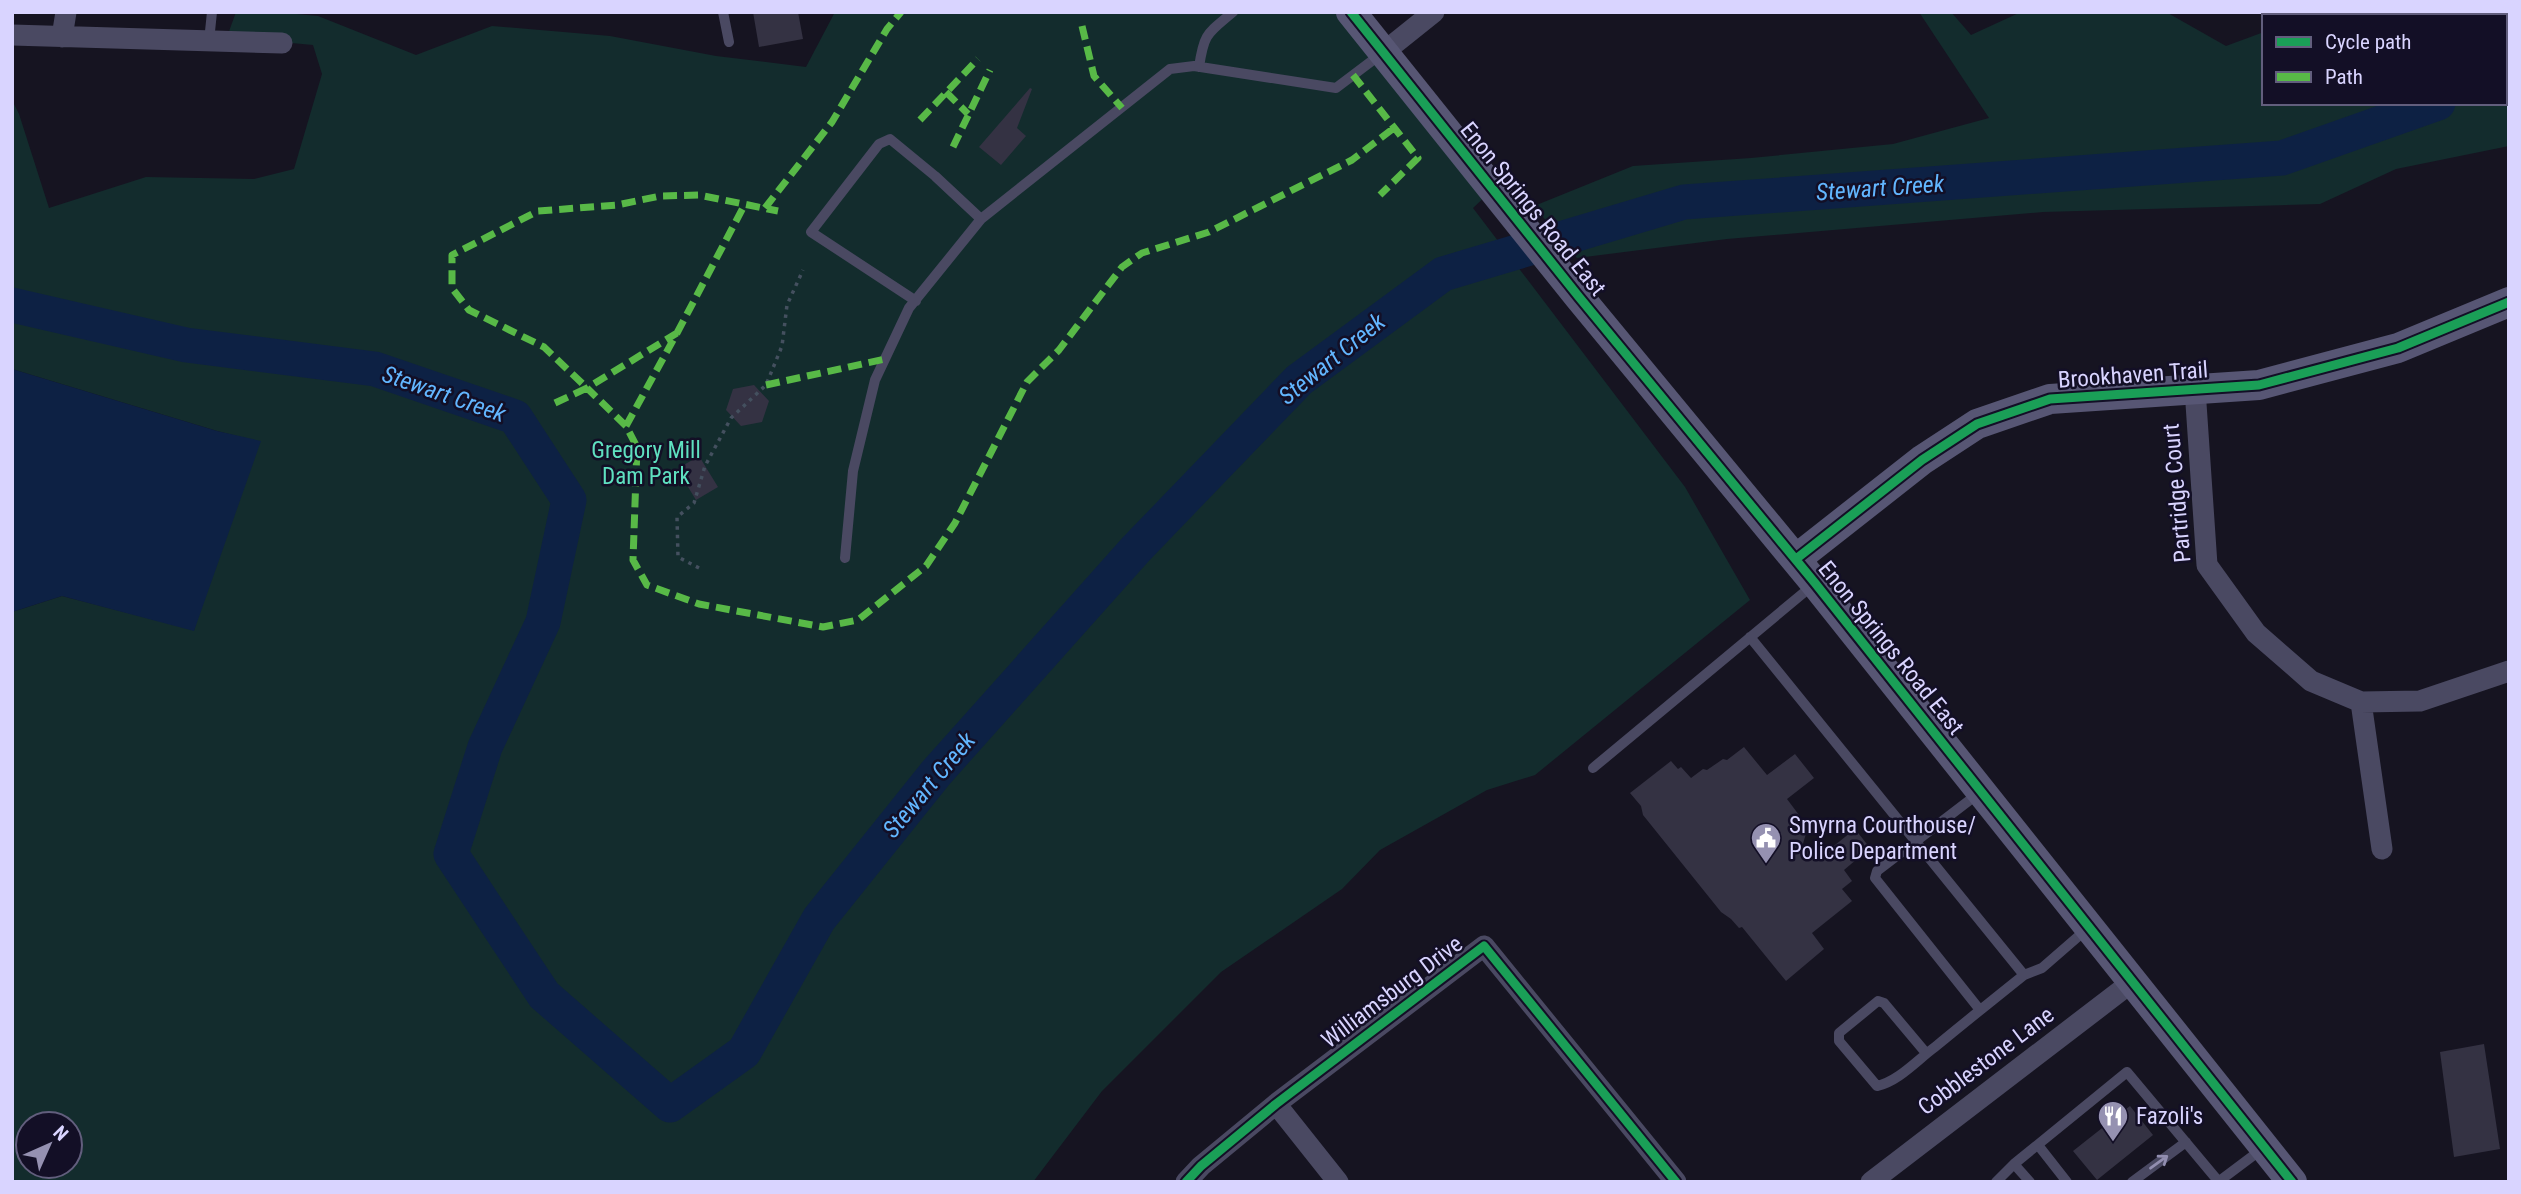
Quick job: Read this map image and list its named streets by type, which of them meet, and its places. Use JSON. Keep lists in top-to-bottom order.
{
  "streets": {
    "street": [
      "Enon Springs Road East",
      "Brookhaven Trail",
      "Partridge Court",
      "Williamsburg Drive",
      "Cobblestone Lane"
    ]
  },
  "crossings": [
    ["Enon Springs Road East", "Brookhaven Trail"],
    ["Enon Springs Road East", "Cobblestone Lane"],
    ["Brookhaven Trail", "Partridge Court"]
  ],
  "water": ["Stewart Creek"],
  "parks": ["Gregory Mill Dam Park"],
  "places": {
    "public building": ["Smyrna Courthouse/ Police Department"],
    "restaurant": ["Fazoli's"]
  },
  "legend": ["Cycle path", "Path"],
  "north": "top right"
}
